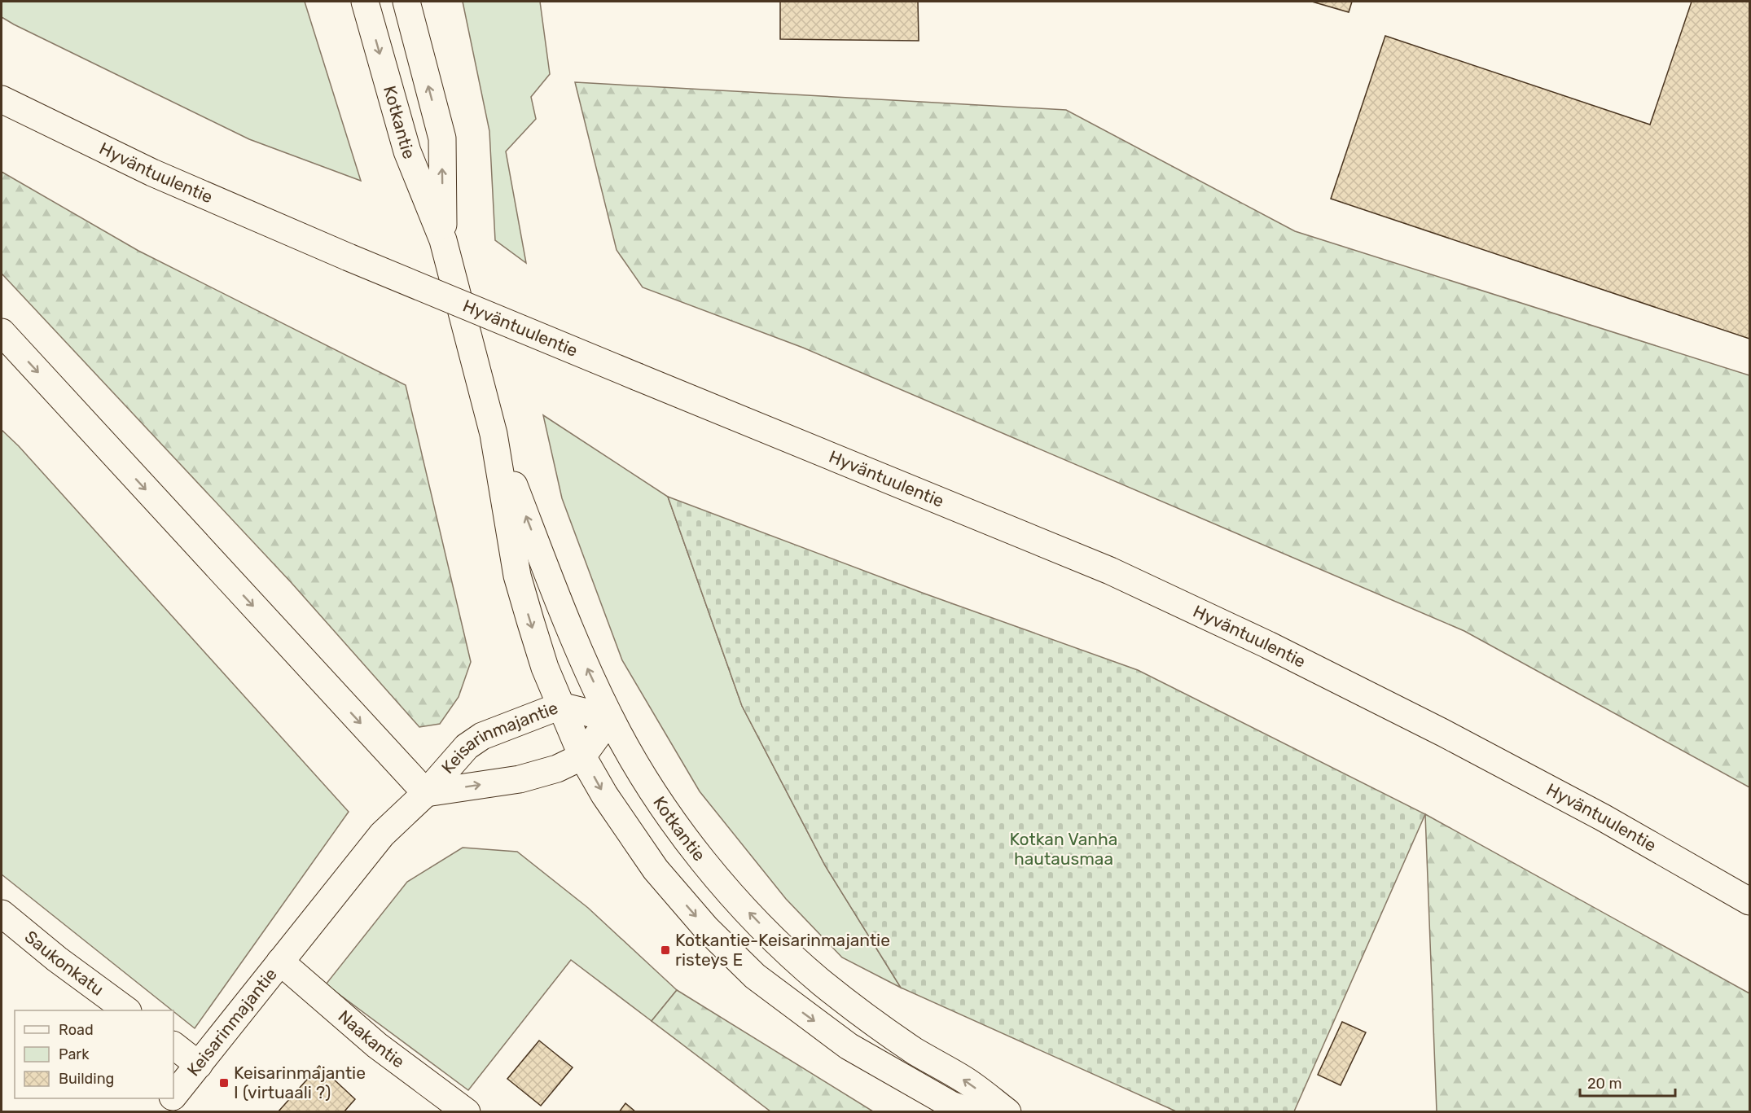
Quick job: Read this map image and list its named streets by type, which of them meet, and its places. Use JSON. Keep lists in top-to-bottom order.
{
  "streets": {
    "main road": [
      "Kotkantie",
      "Hyväntuulentie",
      "Keisarinmajantie",
      "Saukonkatu",
      "Naakantie"
    ]
  },
  "crossings": [
    ["Kotkantie", "Keisarinmajantie"],
    ["Keisarinmajantie", "Naakantie"]
  ],
  "parks": ["Kotkan Vanha hautausmaa"],
  "places": {
    "transit": ["Kotkantie-Keisarinmajantie risteys E", "Keisarinmajantie I (virtuaali ?)"]
  },
  "legend": ["Road", "Park", "Building"],
  "scale_bar": "20 m"
}
